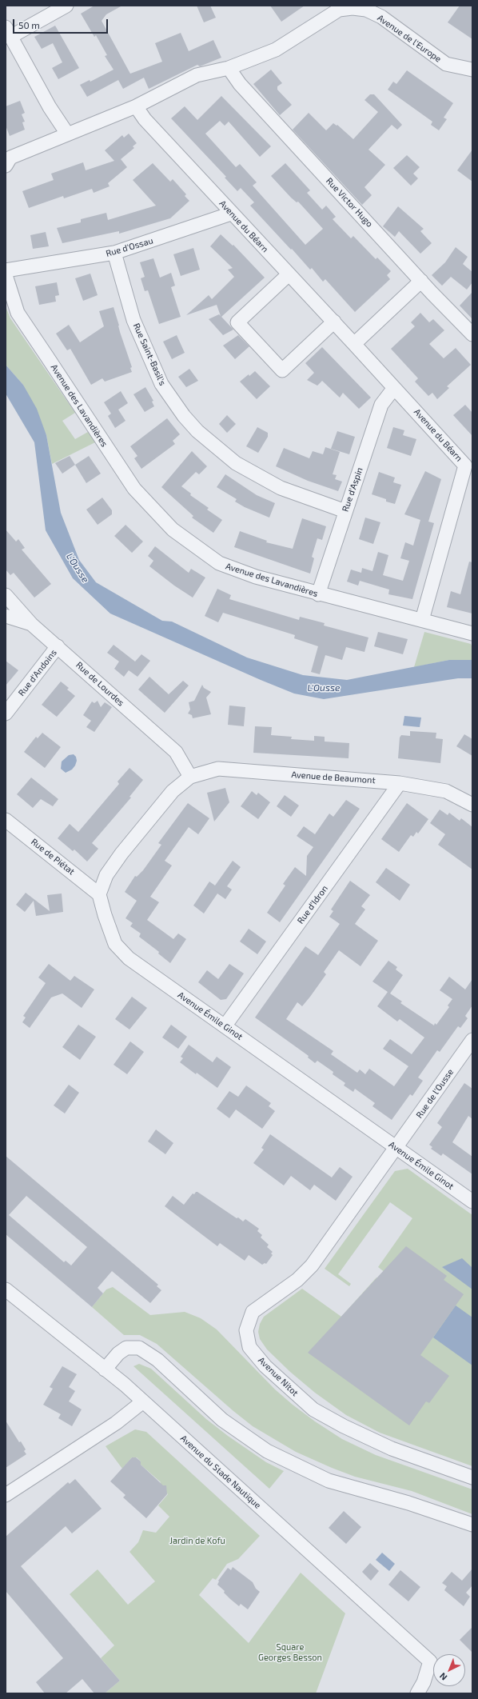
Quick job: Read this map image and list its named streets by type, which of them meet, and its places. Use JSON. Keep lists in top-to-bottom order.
{
  "streets": {
    "street": [
      "Avenue de l'Europe",
      "Rue Victor Hugo",
      "Avenue du Béarn",
      "Rue d'Ossau",
      "Rue Saint-Basil's",
      "Avenue des Lavandières",
      "Rue d'Aspin",
      "Rue d'Andoins",
      "Rue de Lourdes",
      "Avenue de Beaumont",
      "Rue de Piétat",
      "Rue d'Idron",
      "Avenue Émile Ginot",
      "Rue de l'Ousse",
      "Avenue Nitot",
      "Avenue du Stade Nautique"
    ]
  },
  "crossings": [
    ["Avenue du Béarn", "Rue d'Ossau"],
    ["Avenue du Béarn", "Avenue des Lavandières"],
    ["Avenue du Béarn", "Rue d'Aspin"],
    ["Rue d'Ossau", "Rue Saint-Basil's"],
    ["Rue Saint-Basil's", "Rue d'Aspin"],
    ["Avenue des Lavandières", "Rue d'Aspin"],
    ["Rue d'Andoins", "Rue de Lourdes"],
    ["Rue de Lourdes", "Avenue de Beaumont"],
    ["Avenue de Beaumont", "Rue d'Idron"],
    ["Rue de Piétat", "Avenue Émile Ginot"],
    ["Rue d'Idron", "Avenue Émile Ginot"],
    ["Avenue Émile Ginot", "Rue de l'Ousse"],
    ["Avenue Émile Ginot", "Avenue Nitot"],
    ["Rue de l'Ousse", "Avenue Nitot"]
  ],
  "water": ["L'Ousse"],
  "parks": ["Jardin de Kofu", "Square Georges Besson"],
  "scale_bar": "50 m",
  "north": "bottom left"
}
